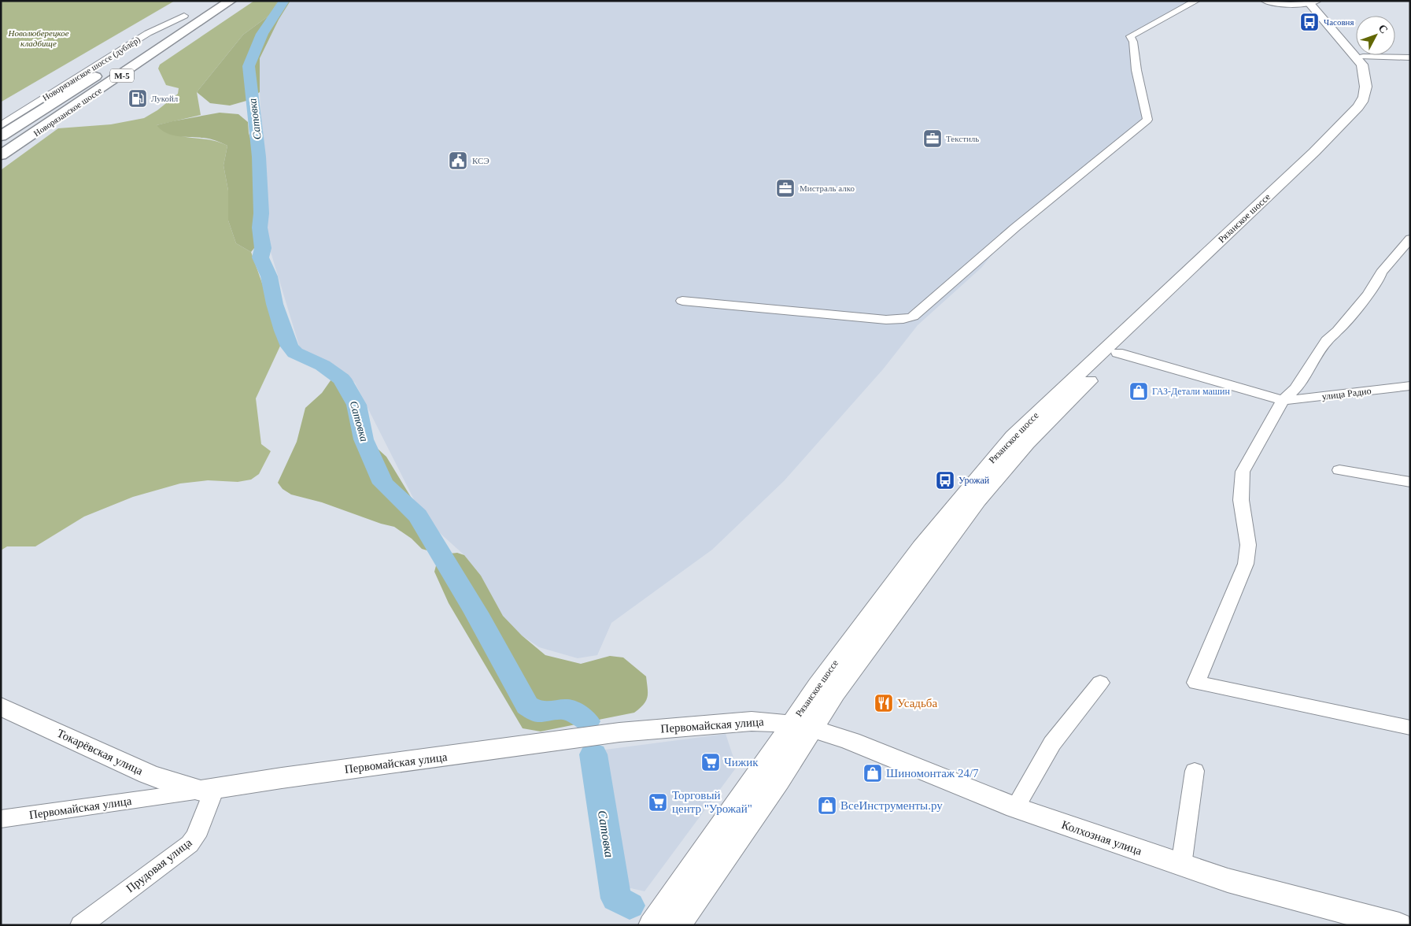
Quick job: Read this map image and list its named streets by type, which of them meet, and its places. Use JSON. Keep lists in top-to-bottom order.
{
  "streets": {
    "highway": ["М-5", "Новорязанское шоссе"],
    "main road": [
      "Рязанское шоссе",
      "Первомайская улица",
      "Токарёвская улица",
      "Колхозная улица"
    ],
    "street": ["Новорязанское шоссе (дублёр)", "улица Радио", "Прудовая улица"]
  },
  "crossings": [
    ["Новорязанское шоссе (дублёр)", "Новорязанское шоссе"],
    ["Рязанское шоссе", "улица Радио"],
    ["Рязанское шоссе", "Первомайская улица"],
    ["Рязанское шоссе", "Колхозная улица"],
    ["Первомайская улица", "Токарёвская улица"],
    ["Первомайская улица", "Колхозная улица"],
    ["Первомайская улица", "Прудовая улица"],
    ["Токарёвская улица", "Прудовая улица"]
  ],
  "water": ["Сатовка"],
  "parks": ["Новолюберецкое кладбище"],
  "places": {
    "bus stop": ["Часовня", "Урожай"],
    "fuel station": ["Лукойл"],
    "office": ["Текстиль", "Мистраль алко"],
    "public building": ["КСЭ"],
    "shop": ["ГАЗ-Детали машин", "Шиномонтаж 24/7", "ВсеИнструменты.ру"],
    "restaurant": ["Усадьба"],
    "supermarket": ["Чижик", "Торговый центр \"Урожай\""]
  },
  "north": "top right"
}
